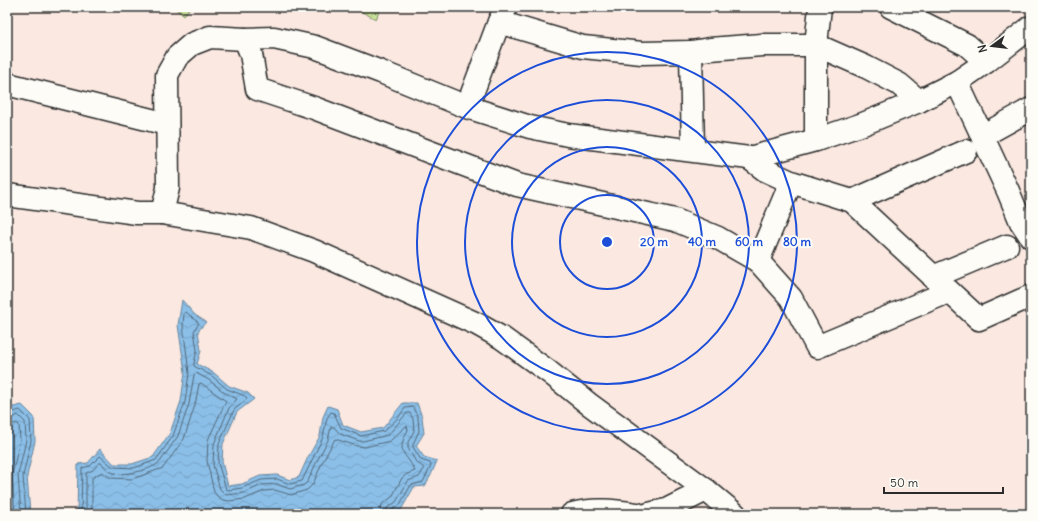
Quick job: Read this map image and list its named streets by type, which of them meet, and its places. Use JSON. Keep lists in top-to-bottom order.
{
  "scale_bar": "50 m",
  "north": "left",
  "rings": [
    "20 m",
    "40 m",
    "60 m",
    "80 m"
  ]
}
